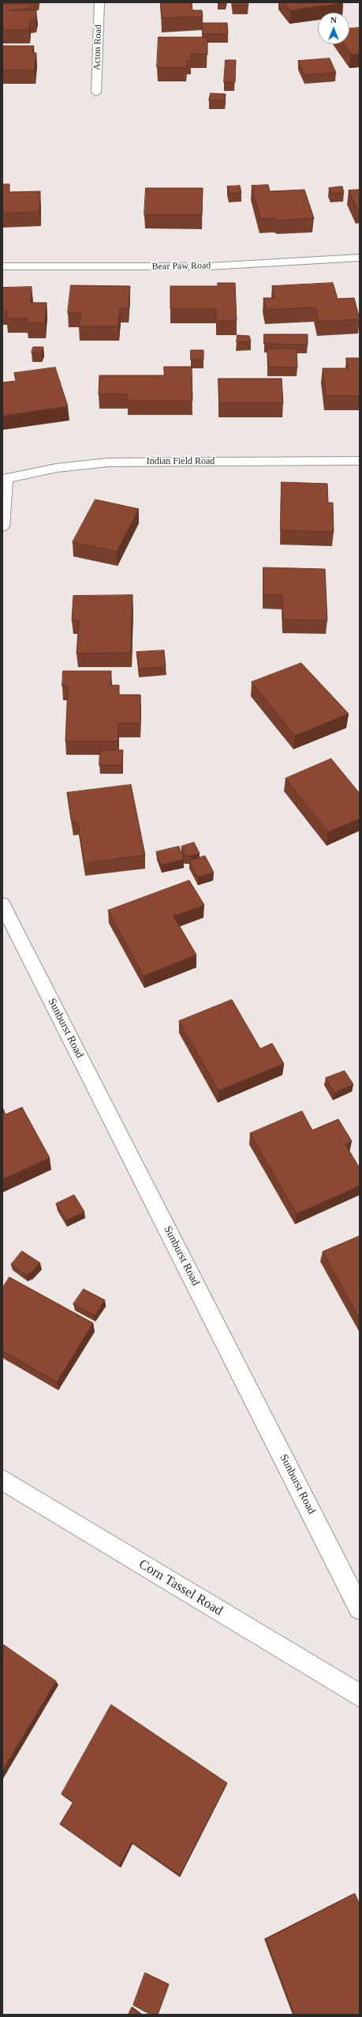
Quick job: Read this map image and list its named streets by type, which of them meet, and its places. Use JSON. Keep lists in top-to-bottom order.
{
  "streets": {
    "street": [
      "Acton Road",
      "Bear Paw Road",
      "Indian Field Road",
      "Sunburst Road",
      "Corn Tassel Road"
    ]
  },
  "north": "top"
}
